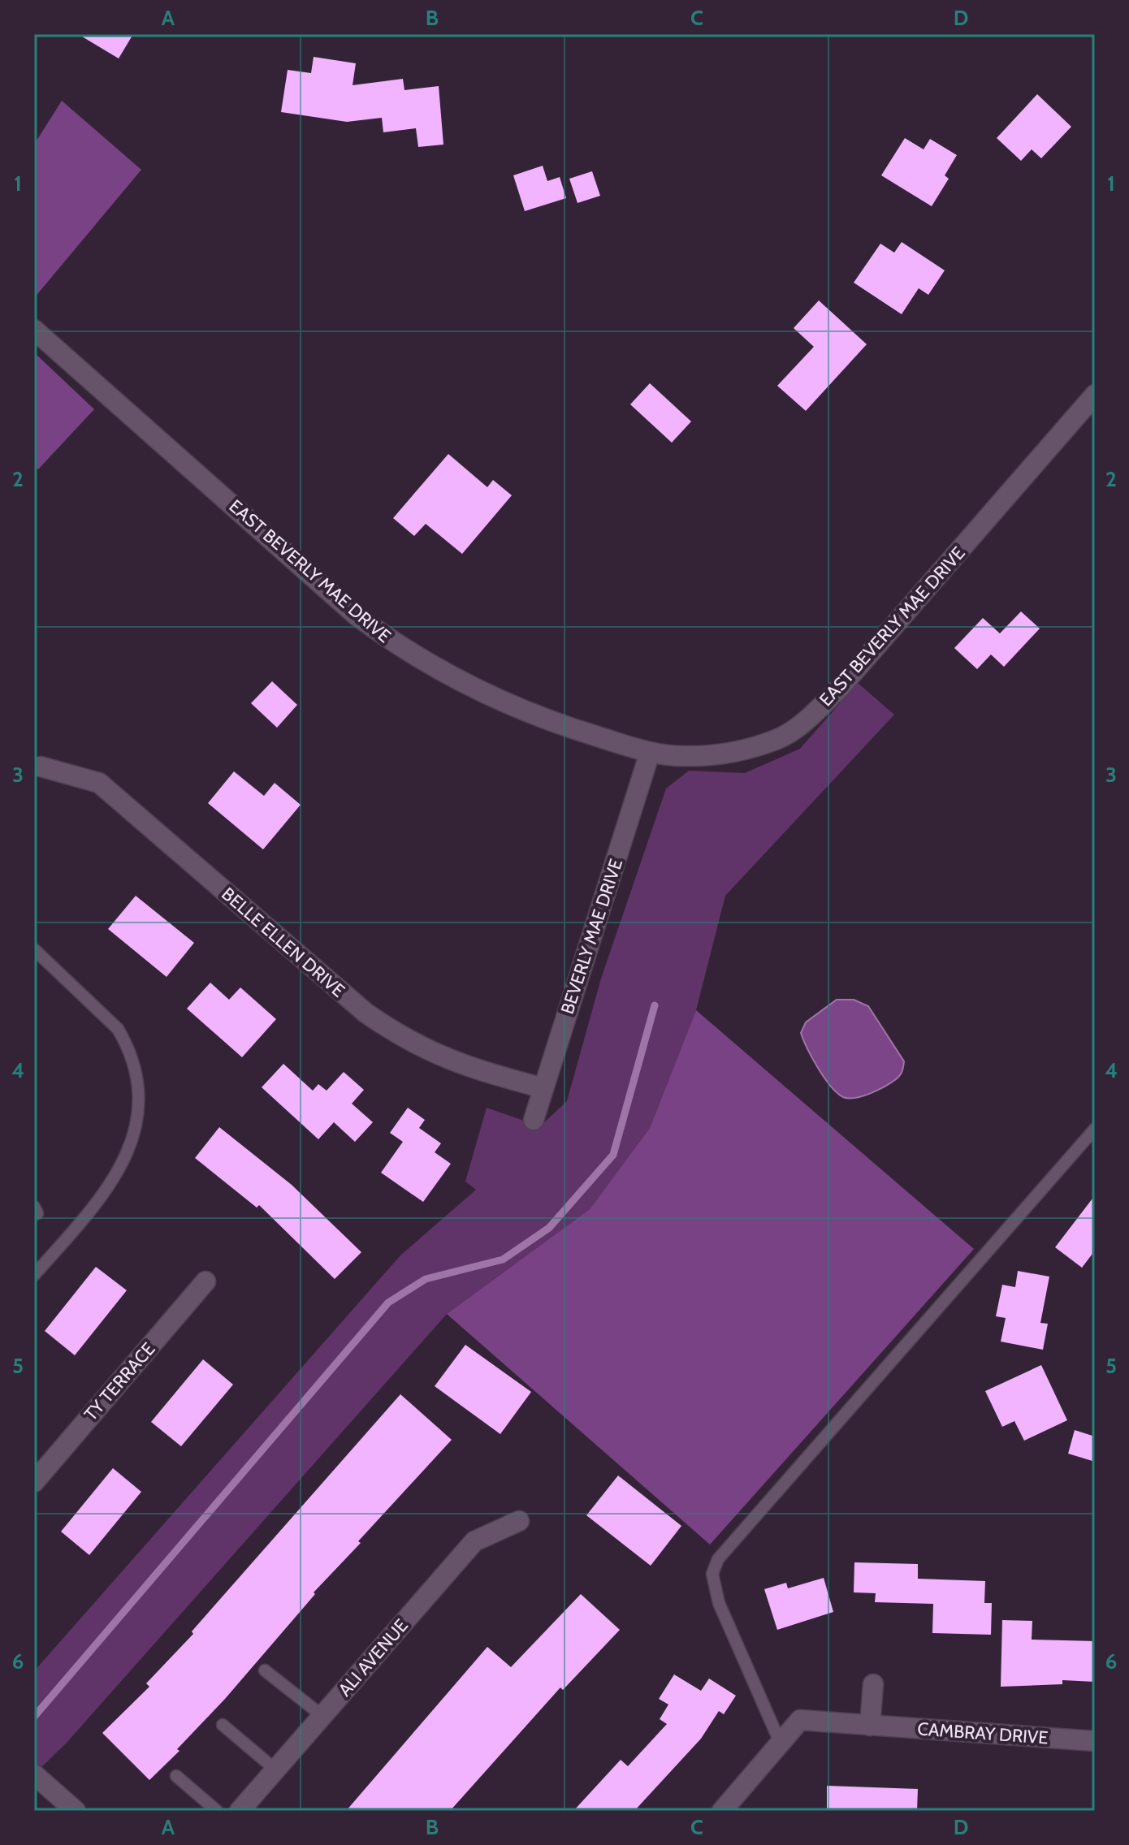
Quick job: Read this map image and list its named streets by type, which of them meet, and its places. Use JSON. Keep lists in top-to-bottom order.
{
  "streets": {
    "street": [
      "EAST BEVERLY MAE DRIVE",
      "BEVERLY MAE DRIVE",
      "BELLE ELLEN DRIVE",
      "TY TERRACE",
      "ALI AVENUE",
      "CAMBRAY DRIVE"
    ]
  },
  "crossings": [
    ["EAST BEVERLY MAE DRIVE", "BEVERLY MAE DRIVE"],
    ["BEVERLY MAE DRIVE", "BELLE ELLEN DRIVE"]
  ],
  "grid": {
    "columns": [
      "A",
      "B",
      "C",
      "D"
    ],
    "rows": [
      "1",
      "2",
      "3",
      "4",
      "5",
      "6"
    ]
  }
}
